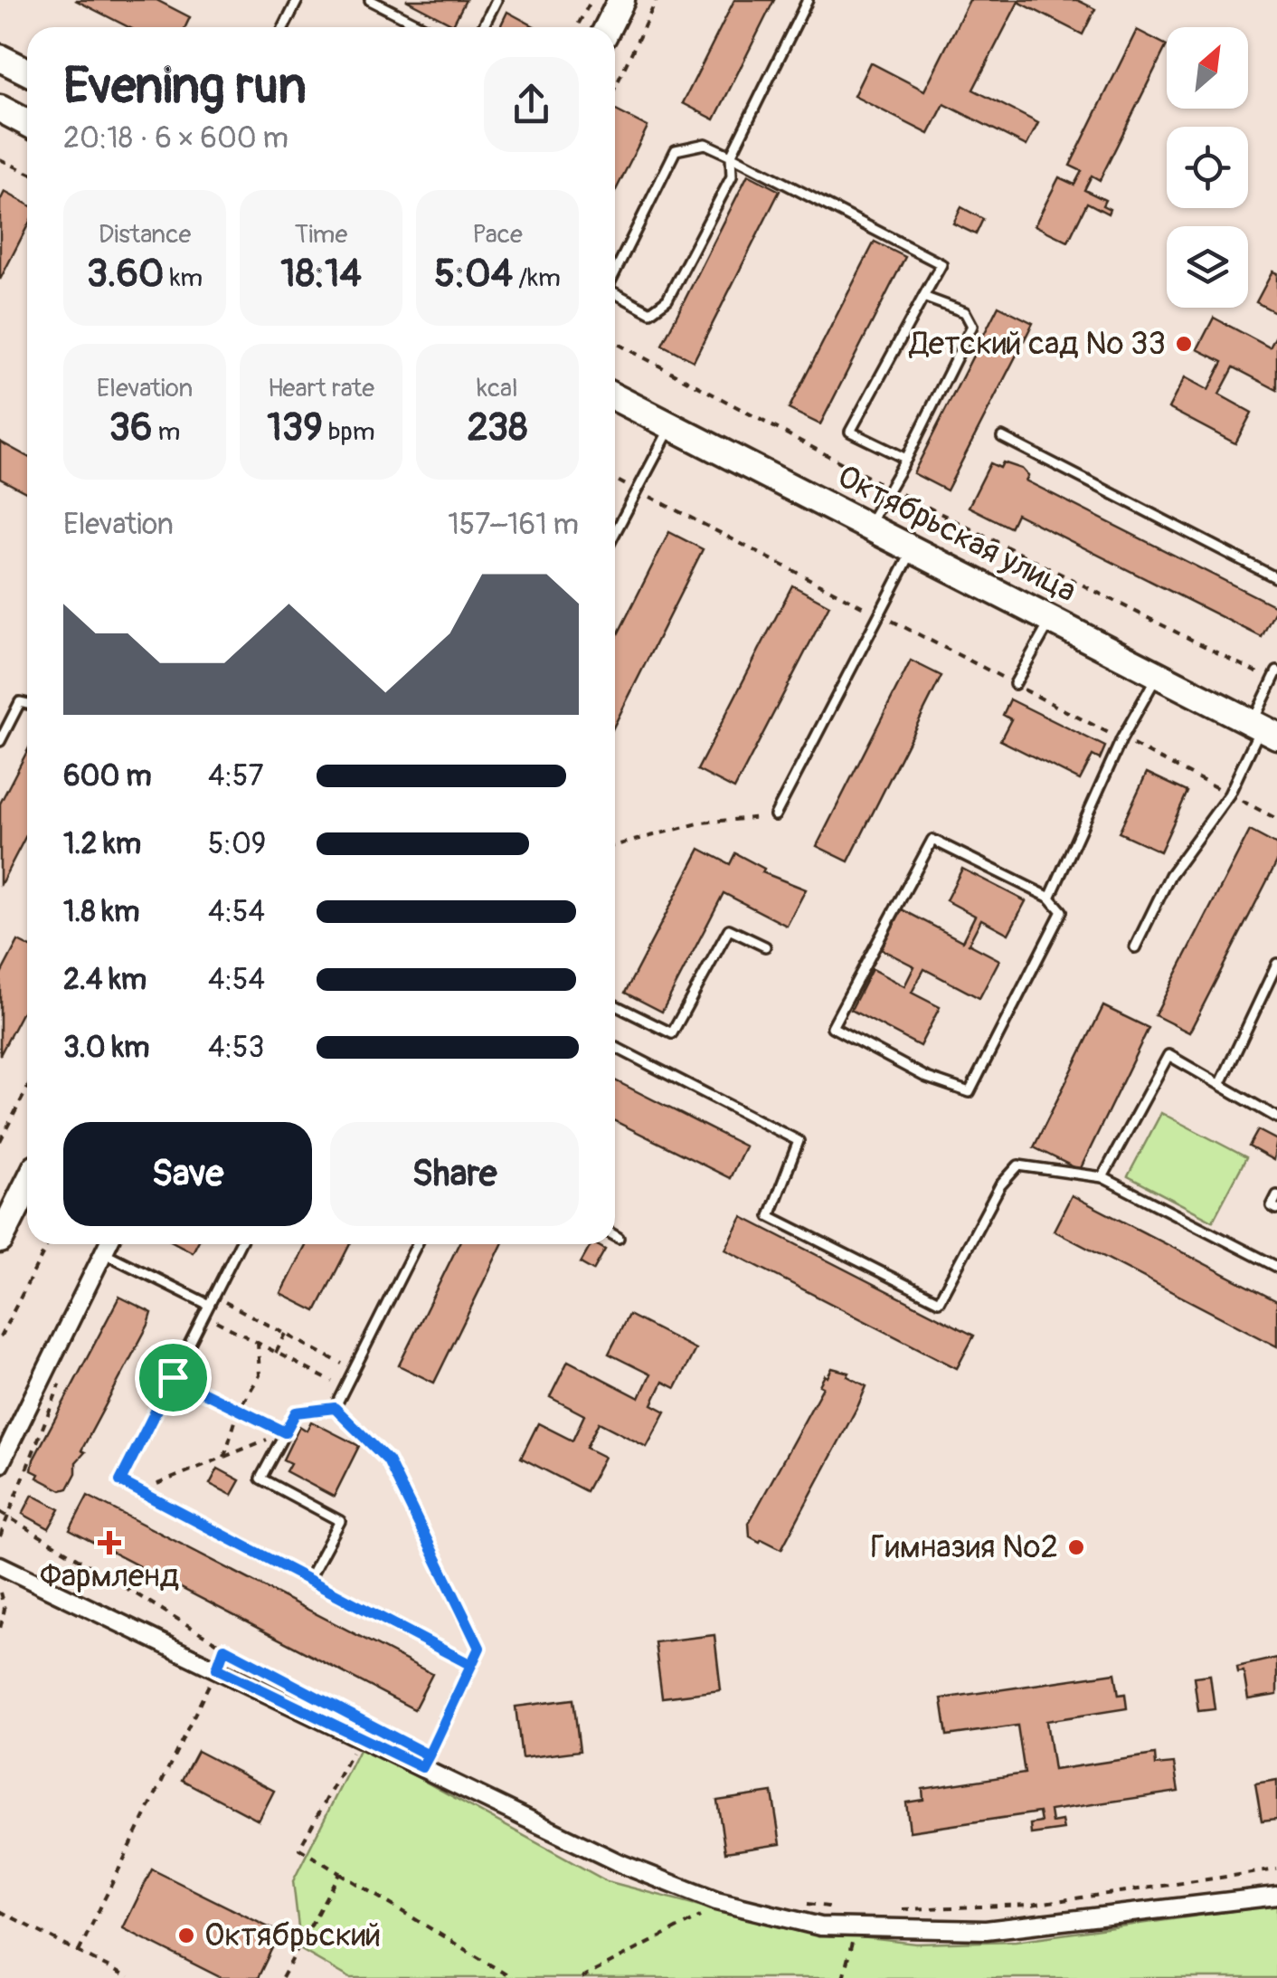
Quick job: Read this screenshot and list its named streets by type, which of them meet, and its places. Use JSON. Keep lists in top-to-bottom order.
{
  "streets": {
    "street": ["Октябрьская улица"]
  },
  "places": {
    "other": ["Детский сад № 33", "Гимназия №2", "Октябрьский"],
    "health": ["Фармленд"]
  },
  "north": "top right",
  "page": {
    "heading": ["Evening run", "20:18 · 6 × 600 m"],
    "stats": [
      ["Distance", "3.60 km"],
      ["Time", "18:14"],
      ["Pace", "5:04 /km"],
      ["Elevation", "36 m"],
      ["Heart rate", "139 bpm"],
      ["kcal", "238"]
    ],
    "chart": ["Elevation", "157–161 m"],
    "list": [
      {
        "name": "600 m",
        "note": "4:57"
      },
      {
        "name": "1.2 km",
        "note": "5:09"
      },
      {
        "name": "1.8 km",
        "note": "4:54"
      },
      {
        "name": "2.4 km",
        "note": "4:54"
      },
      {
        "name": "3.0 km",
        "note": "4:53"
      }
    ],
    "buttons": ["Save", "Share"]
  }
}
